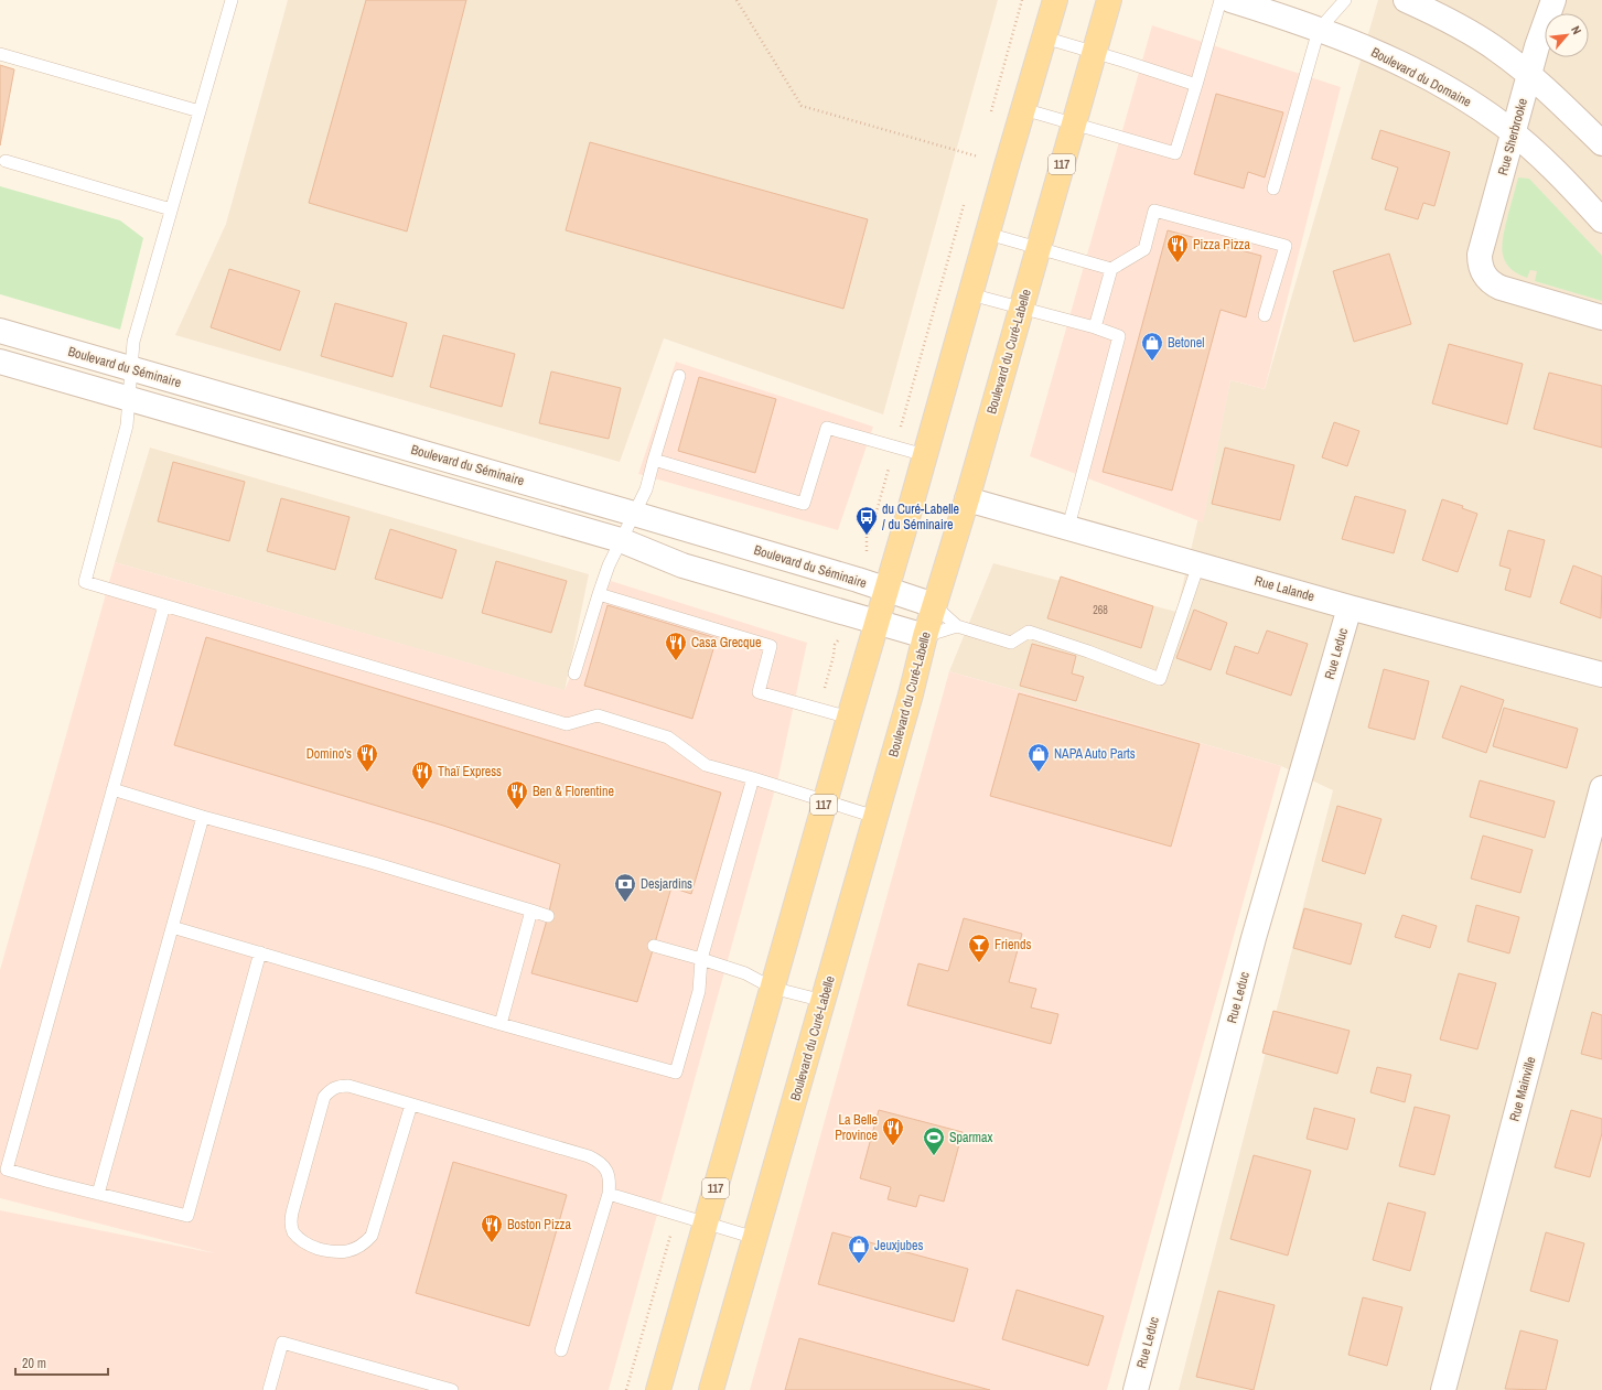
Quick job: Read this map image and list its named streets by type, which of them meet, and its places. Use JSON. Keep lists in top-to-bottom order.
{
  "streets": {
    "main road": ["117", "Boulevard du Curé-Labelle"],
    "street": [
      "Boulevard du Domaine",
      "Rue Sherbrooke",
      "Boulevard du Séminaire",
      "Rue Lalande",
      "Rue Leduc",
      "Rue Mainville"
    ]
  },
  "crossings": [
    ["Boulevard du Domaine", "Rue Sherbrooke"],
    ["117", "Boulevard du Séminaire"],
    ["Boulevard du Curé-Labelle", "Boulevard du Séminaire"],
    ["Boulevard du Curé-Labelle", "Rue Lalande"],
    ["Rue Lalande", "Rue Leduc"]
  ],
  "places": {
    "restaurant": [
      "Pizza Pizza",
      "Casa Grecque",
      "Domino's",
      "Thaï Express",
      "Ben & Florentine",
      "La Belle Province",
      "Boston Pizza"
    ],
    "shop": ["Betonel", "NAPA Auto Parts", "Jeuxjubes"],
    "bus stop": ["du Curé-Labelle / du Séminaire"],
    "bank": ["Desjardins"],
    "bar": ["Friends"],
    "sports": ["Sparmax"]
  },
  "house_numbers": ["268"],
  "scale_bar": "20 m",
  "north": "top right"
}
